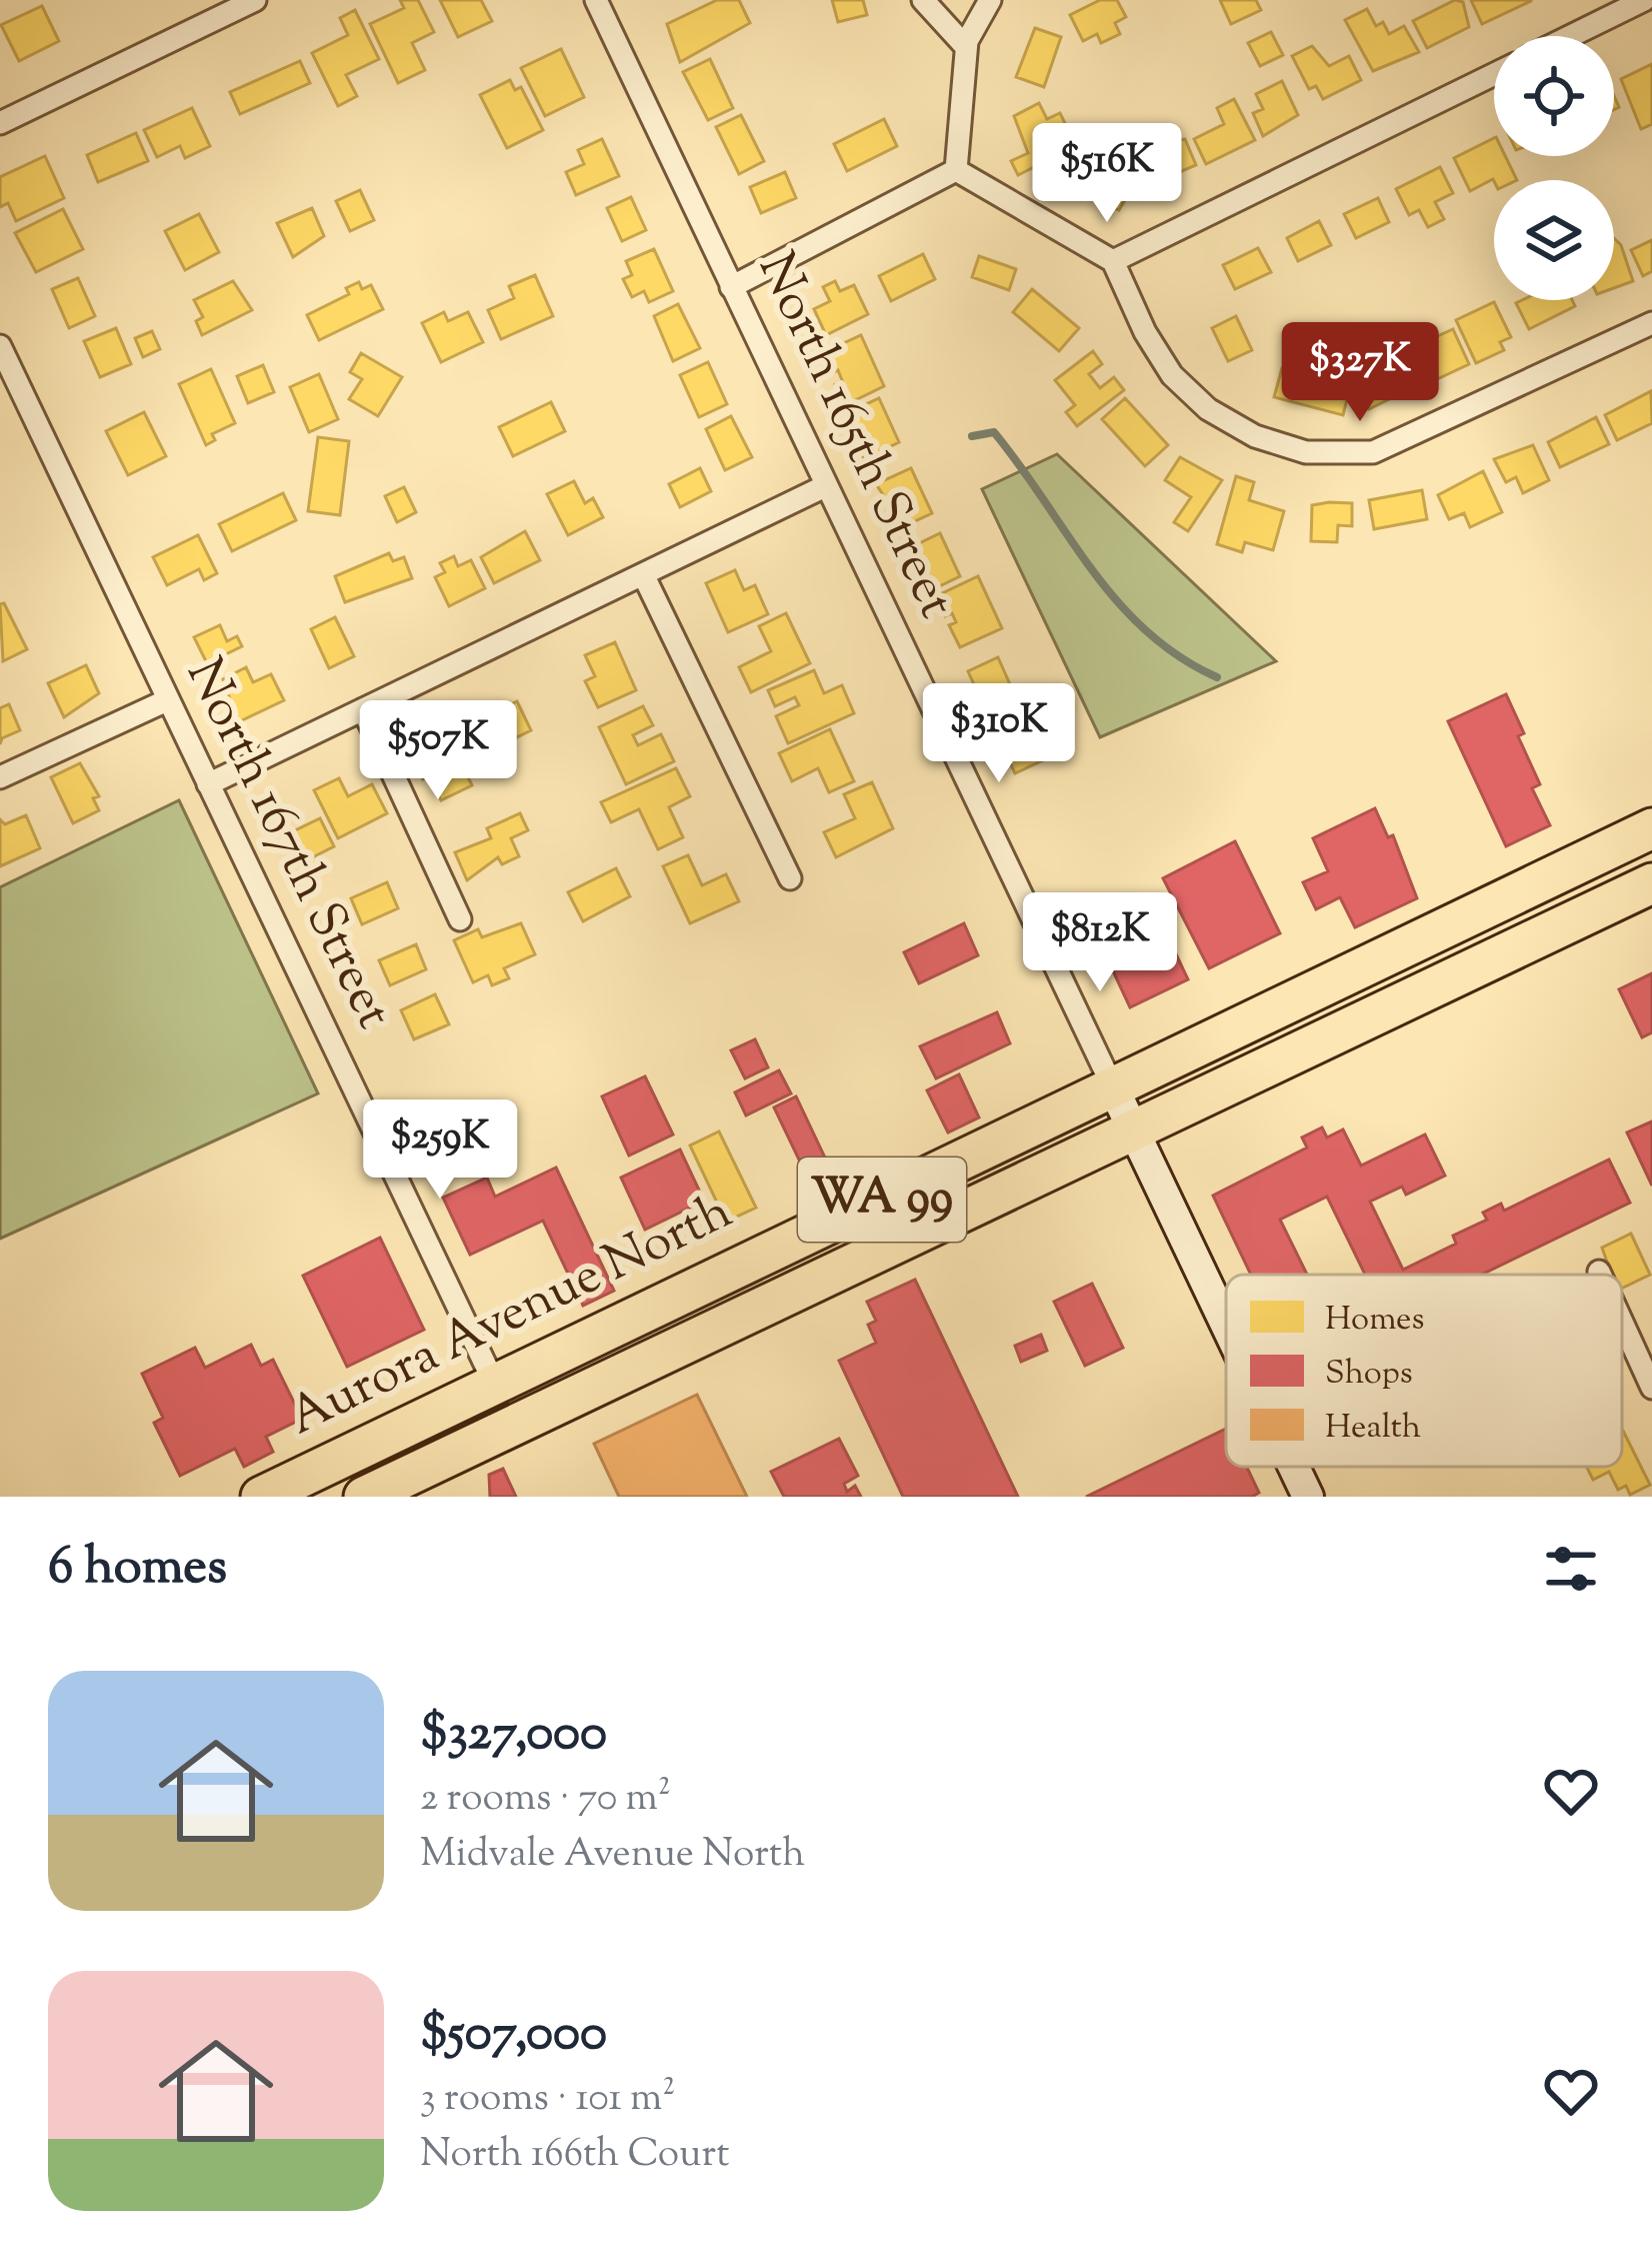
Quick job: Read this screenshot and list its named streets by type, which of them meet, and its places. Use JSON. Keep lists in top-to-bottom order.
{
  "streets": {
    "highway": ["WA 99", "Aurora Avenue North"],
    "street": ["North 165th Street", "North 167th Street"]
  },
  "crossings": [
    ["North 165th Street", "Aurora Avenue North"],
    ["North 167th Street", "Aurora Avenue North"]
  ],
  "legend": ["Homes", "Shops", "Health"],
  "page": {
    "price": [
      "$516K",
      "$327K",
      "$310K",
      "$507K",
      "$812K",
      "$259K"
    ],
    "heading": "6 homes",
    "list": [
      {
        "name": "$327,000",
        "note": "2 rooms · 70 m² · Midvale Avenue North"
      },
      {
        "name": "$507,000",
        "note": "3 rooms · 101 m² · North 166th Court"
      }
    ]
  }
}
